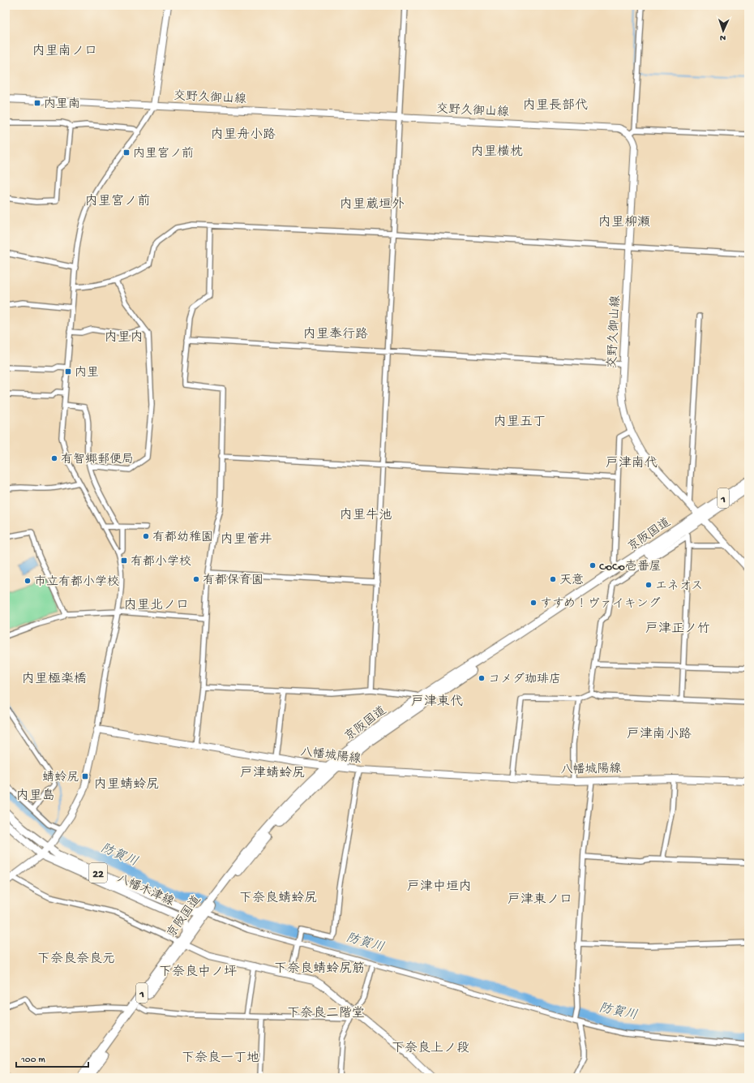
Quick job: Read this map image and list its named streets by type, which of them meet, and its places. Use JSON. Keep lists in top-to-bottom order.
{
  "streets": {
    "highway": ["1", "京阪国道"],
    "main road": [
      "交野久御山線",
      "八幡城陽線",
      "22",
      "八幡木津線"
    ]
  },
  "crossings": [
    ["交野久御山線", "京阪国道"],
    ["京阪国道", "八幡城陽線"],
    ["京阪国道", "八幡木津線"]
  ],
  "districts": [
    "内里南ノ口",
    "内里長部代",
    "内里舟小路",
    "内里横枕",
    "内里宮ノ前",
    "内里蔵垣外",
    "内里柳瀬",
    "内里奉行路",
    "内里内",
    "内里五丁",
    "戸津南代",
    "内里牛池",
    "内里菅井",
    "内里北ノ口",
    "戸津正ノ竹",
    "内里極楽橋",
    "戸津東代",
    "戸津南小路",
    "戸津蜻蛉尻",
    "内里蜻蛉尻",
    "内里島",
    "戸津中垣内",
    "下奈良蜻蛉尻",
    "戸津東ノ口",
    "下奈良奈良元",
    "下奈良蜻蛉尻筋",
    "下奈良中ノ坪",
    "下奈良二階堂",
    "下奈良上ノ段",
    "下奈良一丁地"
  ],
  "water": ["防賀川"],
  "places": {
    "transit": [
      "内里南",
      "内里宮ノ前",
      "内里",
      "有都小学校",
      "蜻蛉尻"
    ],
    "other": [
      "有智郷郵便局",
      "有都幼稚園",
      "CoCo壱番屋",
      "有都保育園",
      "天意",
      "市立有都小学校",
      "エネオス",
      "すすめ！ヴァイキング",
      "コメダ珈琲店"
    ]
  },
  "scale_bar": "100 m",
  "north": "bottom"
}
